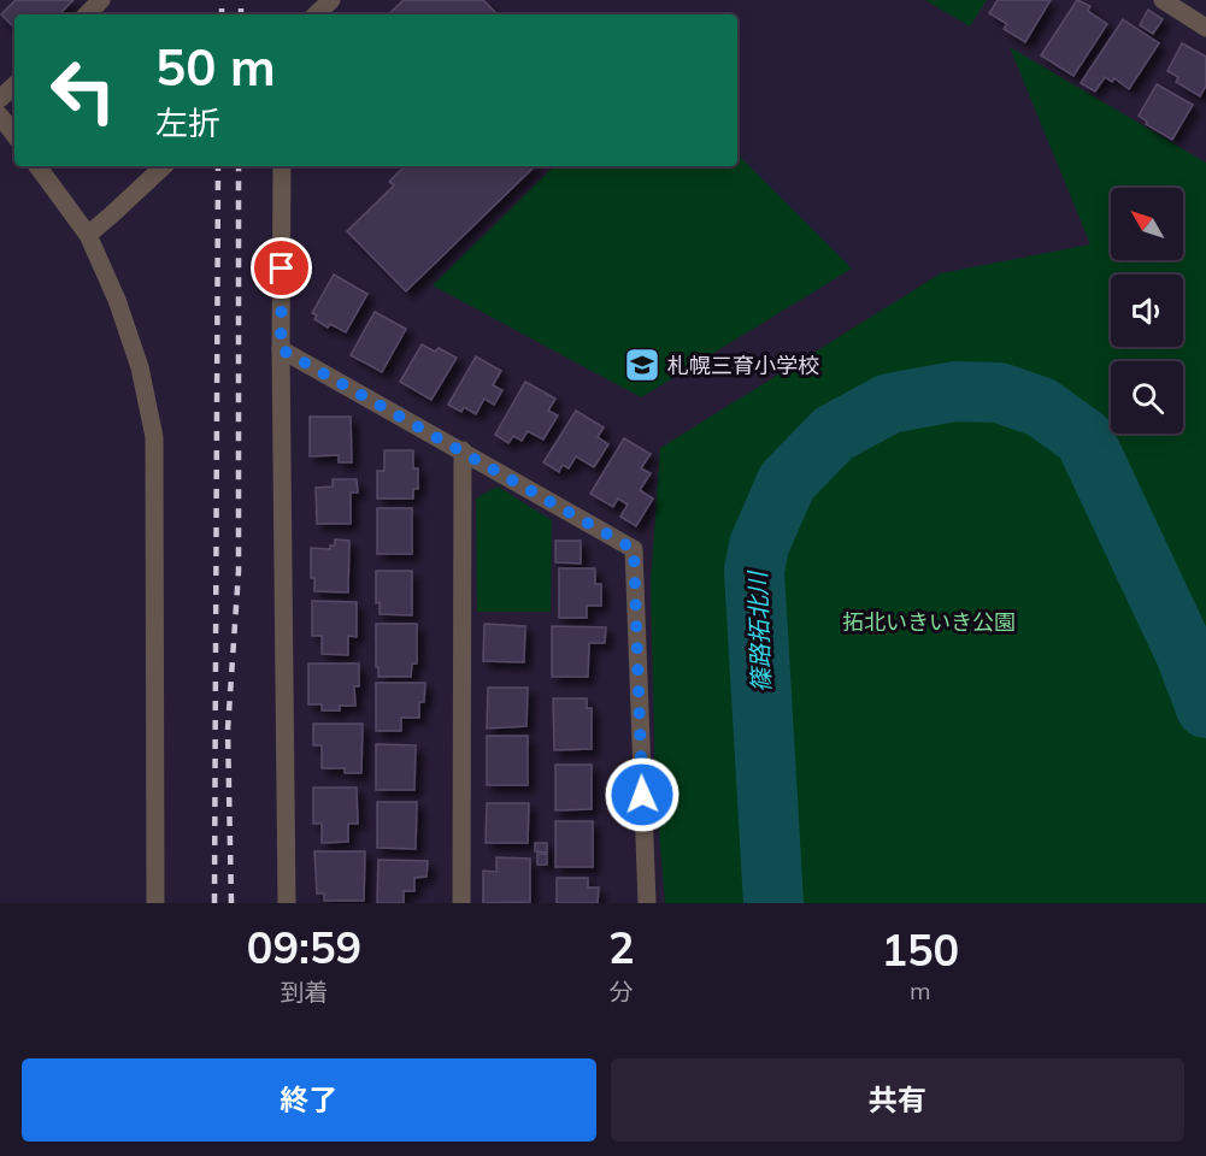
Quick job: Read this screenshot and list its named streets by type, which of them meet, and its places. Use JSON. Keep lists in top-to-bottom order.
{
  "water": ["篠路拓北川"],
  "parks": ["拓北いきいき公園"],
  "places": {
    "school or university": ["札幌三育小学校"]
  },
  "north": "top left",
  "page": {
    "turn": ["50 m", "左折"],
    "eta": [
      "09:59",
      "到着",
      "2",
      "分",
      "150",
      "m"
    ],
    "buttons": ["終了", "共有"]
  }
}
